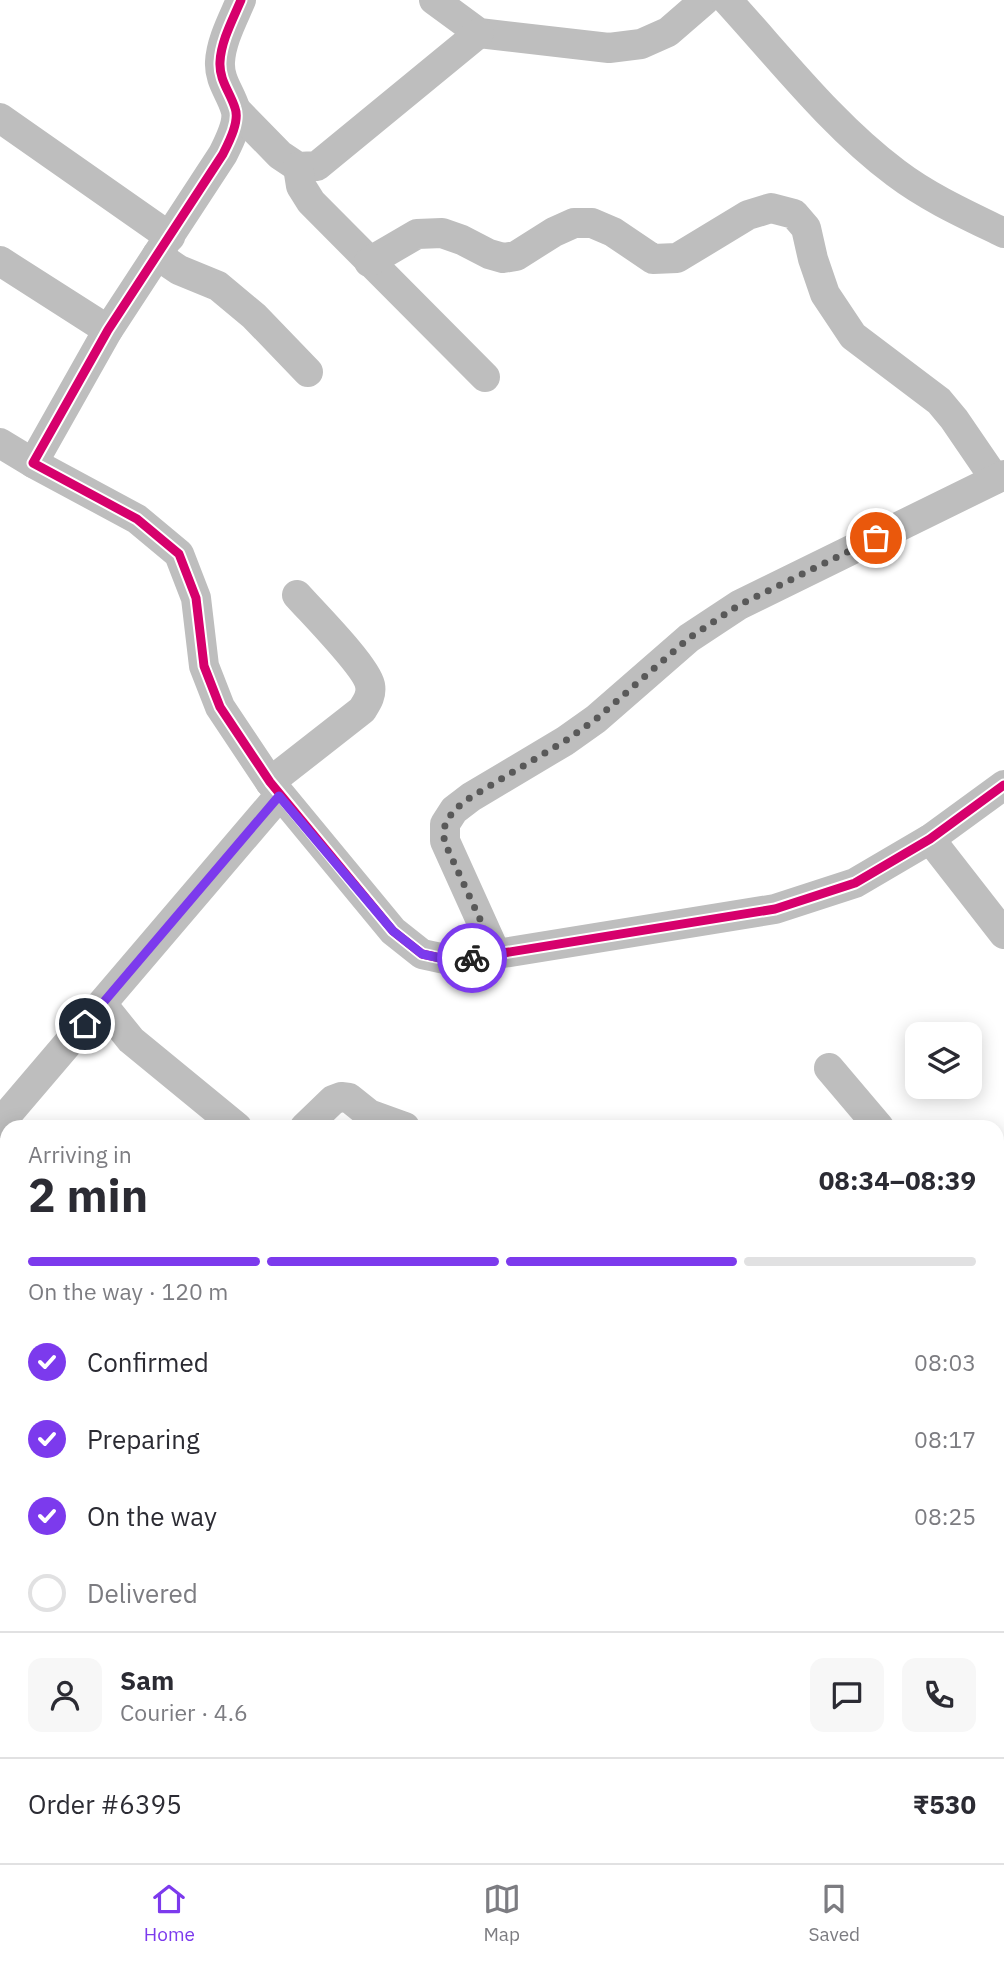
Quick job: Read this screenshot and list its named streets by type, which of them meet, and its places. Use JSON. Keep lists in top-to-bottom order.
{
  "page": {
    "heading": ["2 min", "Arriving in", "08:34–08:39"],
    "panel": [
      "Sam",
      "Courier · 4.6",
      "Order #6395",
      "₹530"
    ],
    "bar": "On the way · 120 m",
    "list": [
      ["Confirmed", "08:03"],
      ["Preparing", "08:17"],
      ["On the way", "08:25"],
      "Delivered"
    ],
    "tabs": ["Home", "Map", "Saved"]
  }
}
